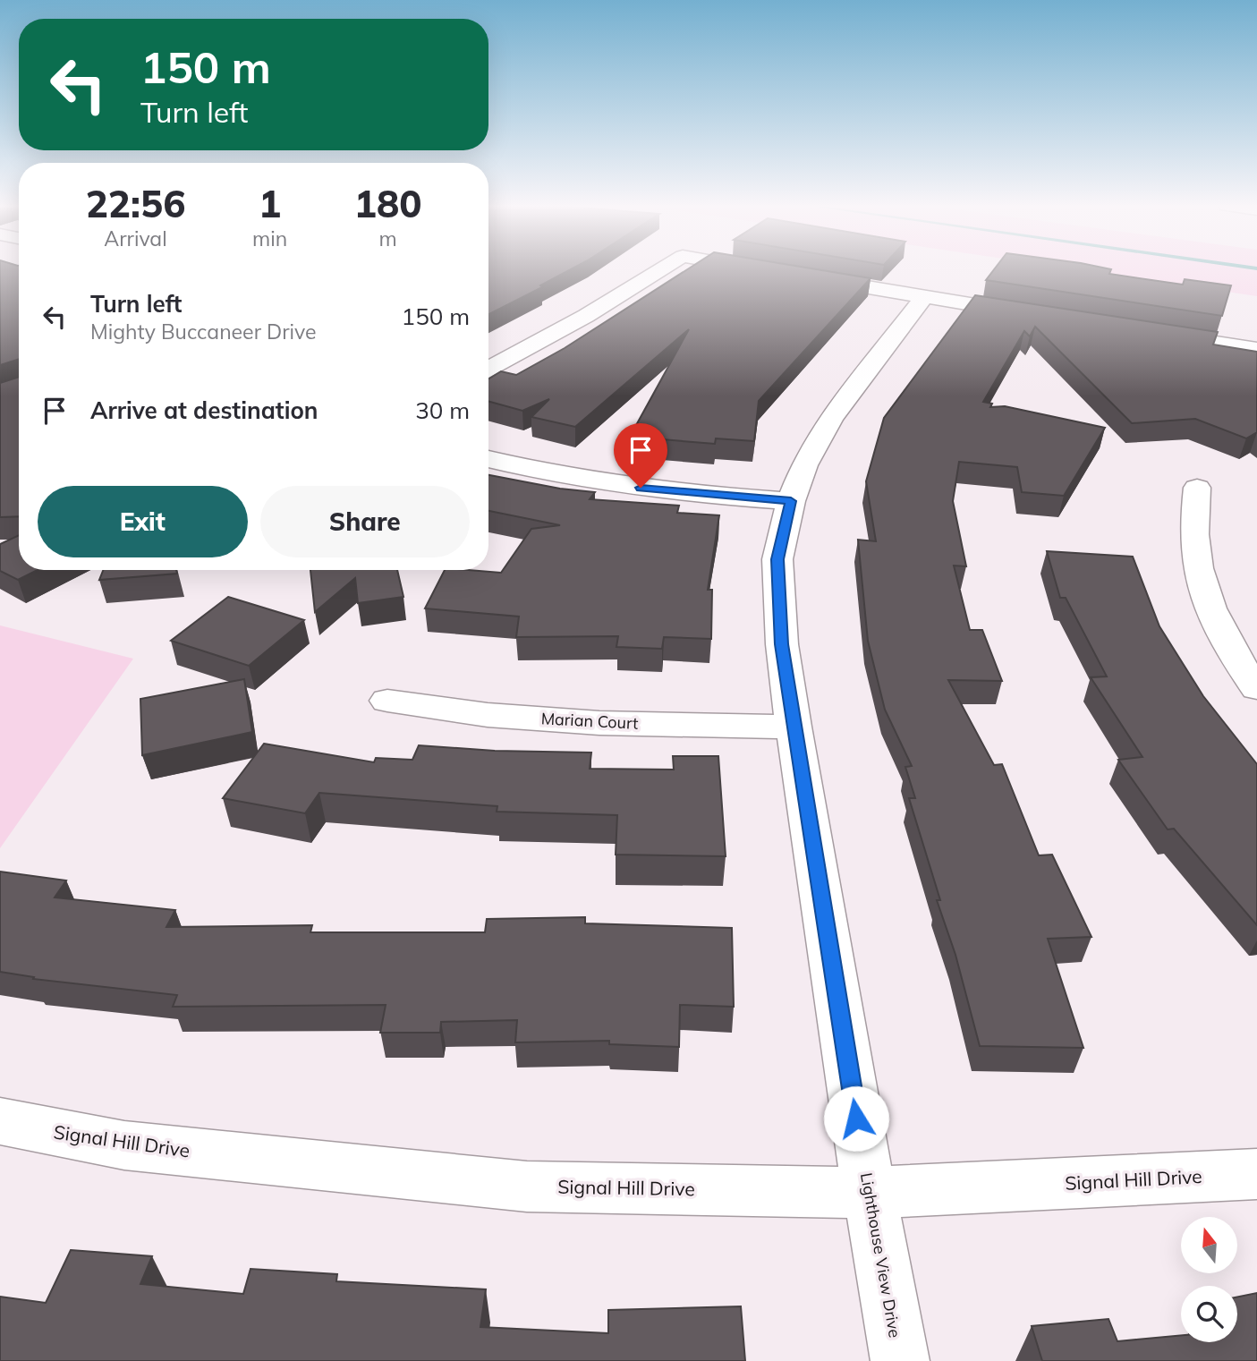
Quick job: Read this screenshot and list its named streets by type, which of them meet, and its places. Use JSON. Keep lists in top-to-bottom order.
{
  "streets": {
    "street": ["Marian Court", "Signal Hill Drive", "Lighthouse View Drive"]
  },
  "crossings": [
    ["Marian Court", "Lighthouse View Drive"],
    ["Signal Hill Drive", "Lighthouse View Drive"]
  ],
  "north": "top",
  "page": {
    "turn": ["150 m", "Turn left"],
    "eta": [
      "22:56",
      "Arrival",
      "1",
      "min",
      "180",
      "m"
    ],
    "list": [
      {
        "name": "Turn left",
        "note": "Mighty Buccaneer Drive",
        "value": "150 m"
      },
      {
        "name": "Arrive at destination",
        "value": "30 m"
      }
    ],
    "buttons": ["Exit", "Share"]
  }
}
